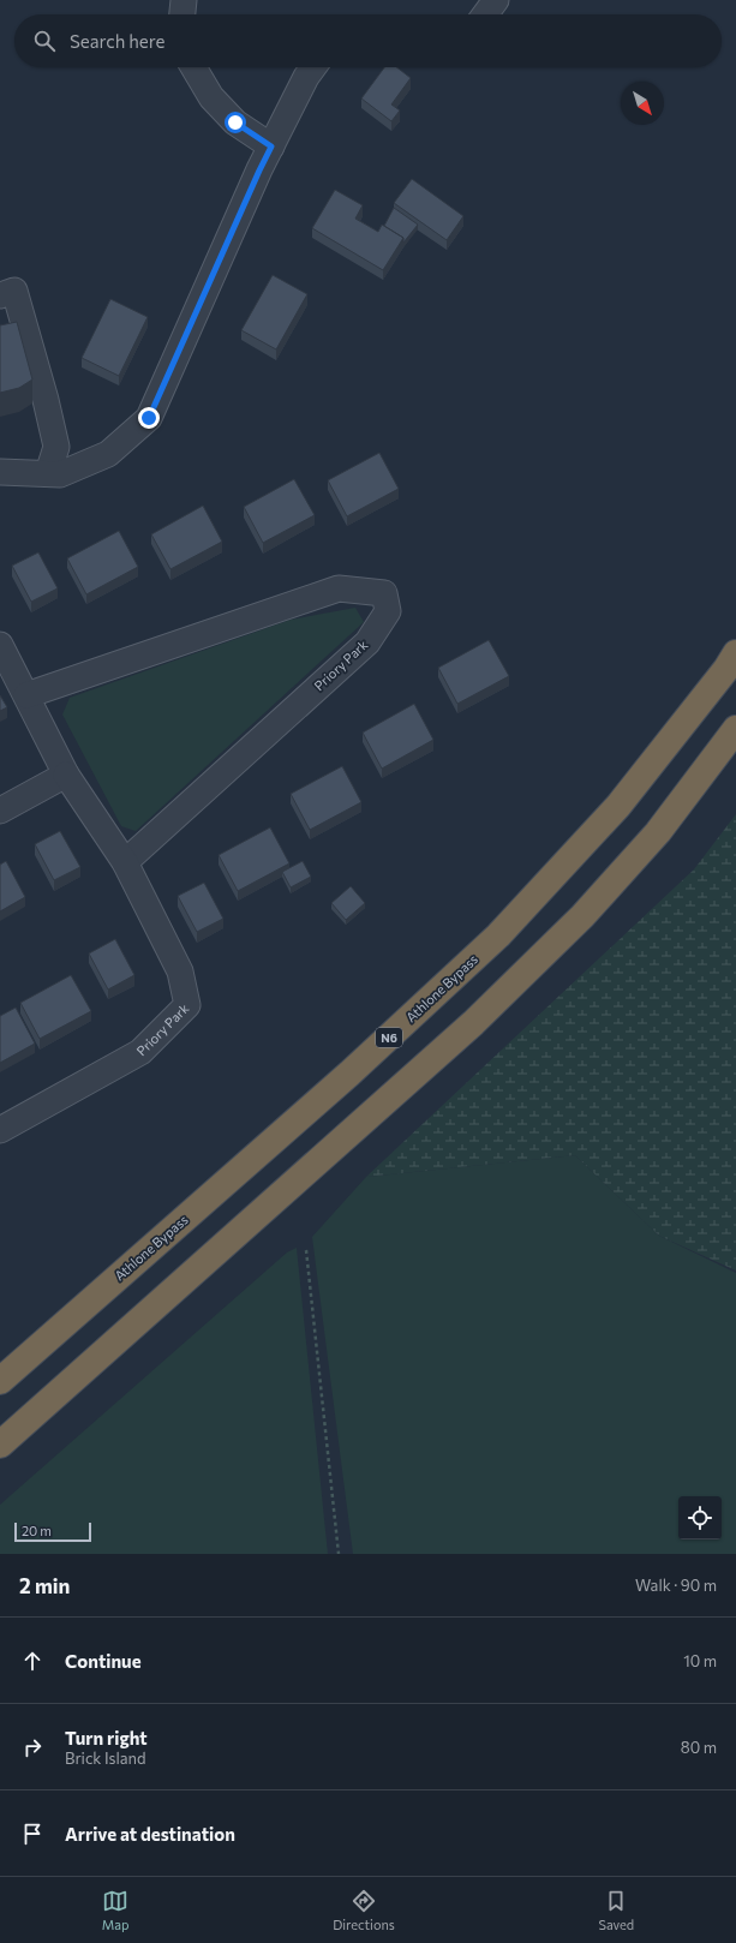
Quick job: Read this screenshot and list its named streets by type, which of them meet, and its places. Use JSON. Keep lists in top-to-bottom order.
{
  "streets": {
    "highway": ["Athlone Bypass", "N6"],
    "street": ["Priory Park"]
  },
  "scale_bar": "20 m",
  "north": "bottom right",
  "page": {
    "search": "Search here",
    "scale": "20 m",
    "heading": ["2 min", "Walk · 90 m"],
    "list": [
      ["Continue", "10 m"],
      ["Turn right", "Brick Island", "80 m"],
      "Arrive at destination"
    ],
    "nav": ["Map", "Directions", "Saved"]
  }
}
